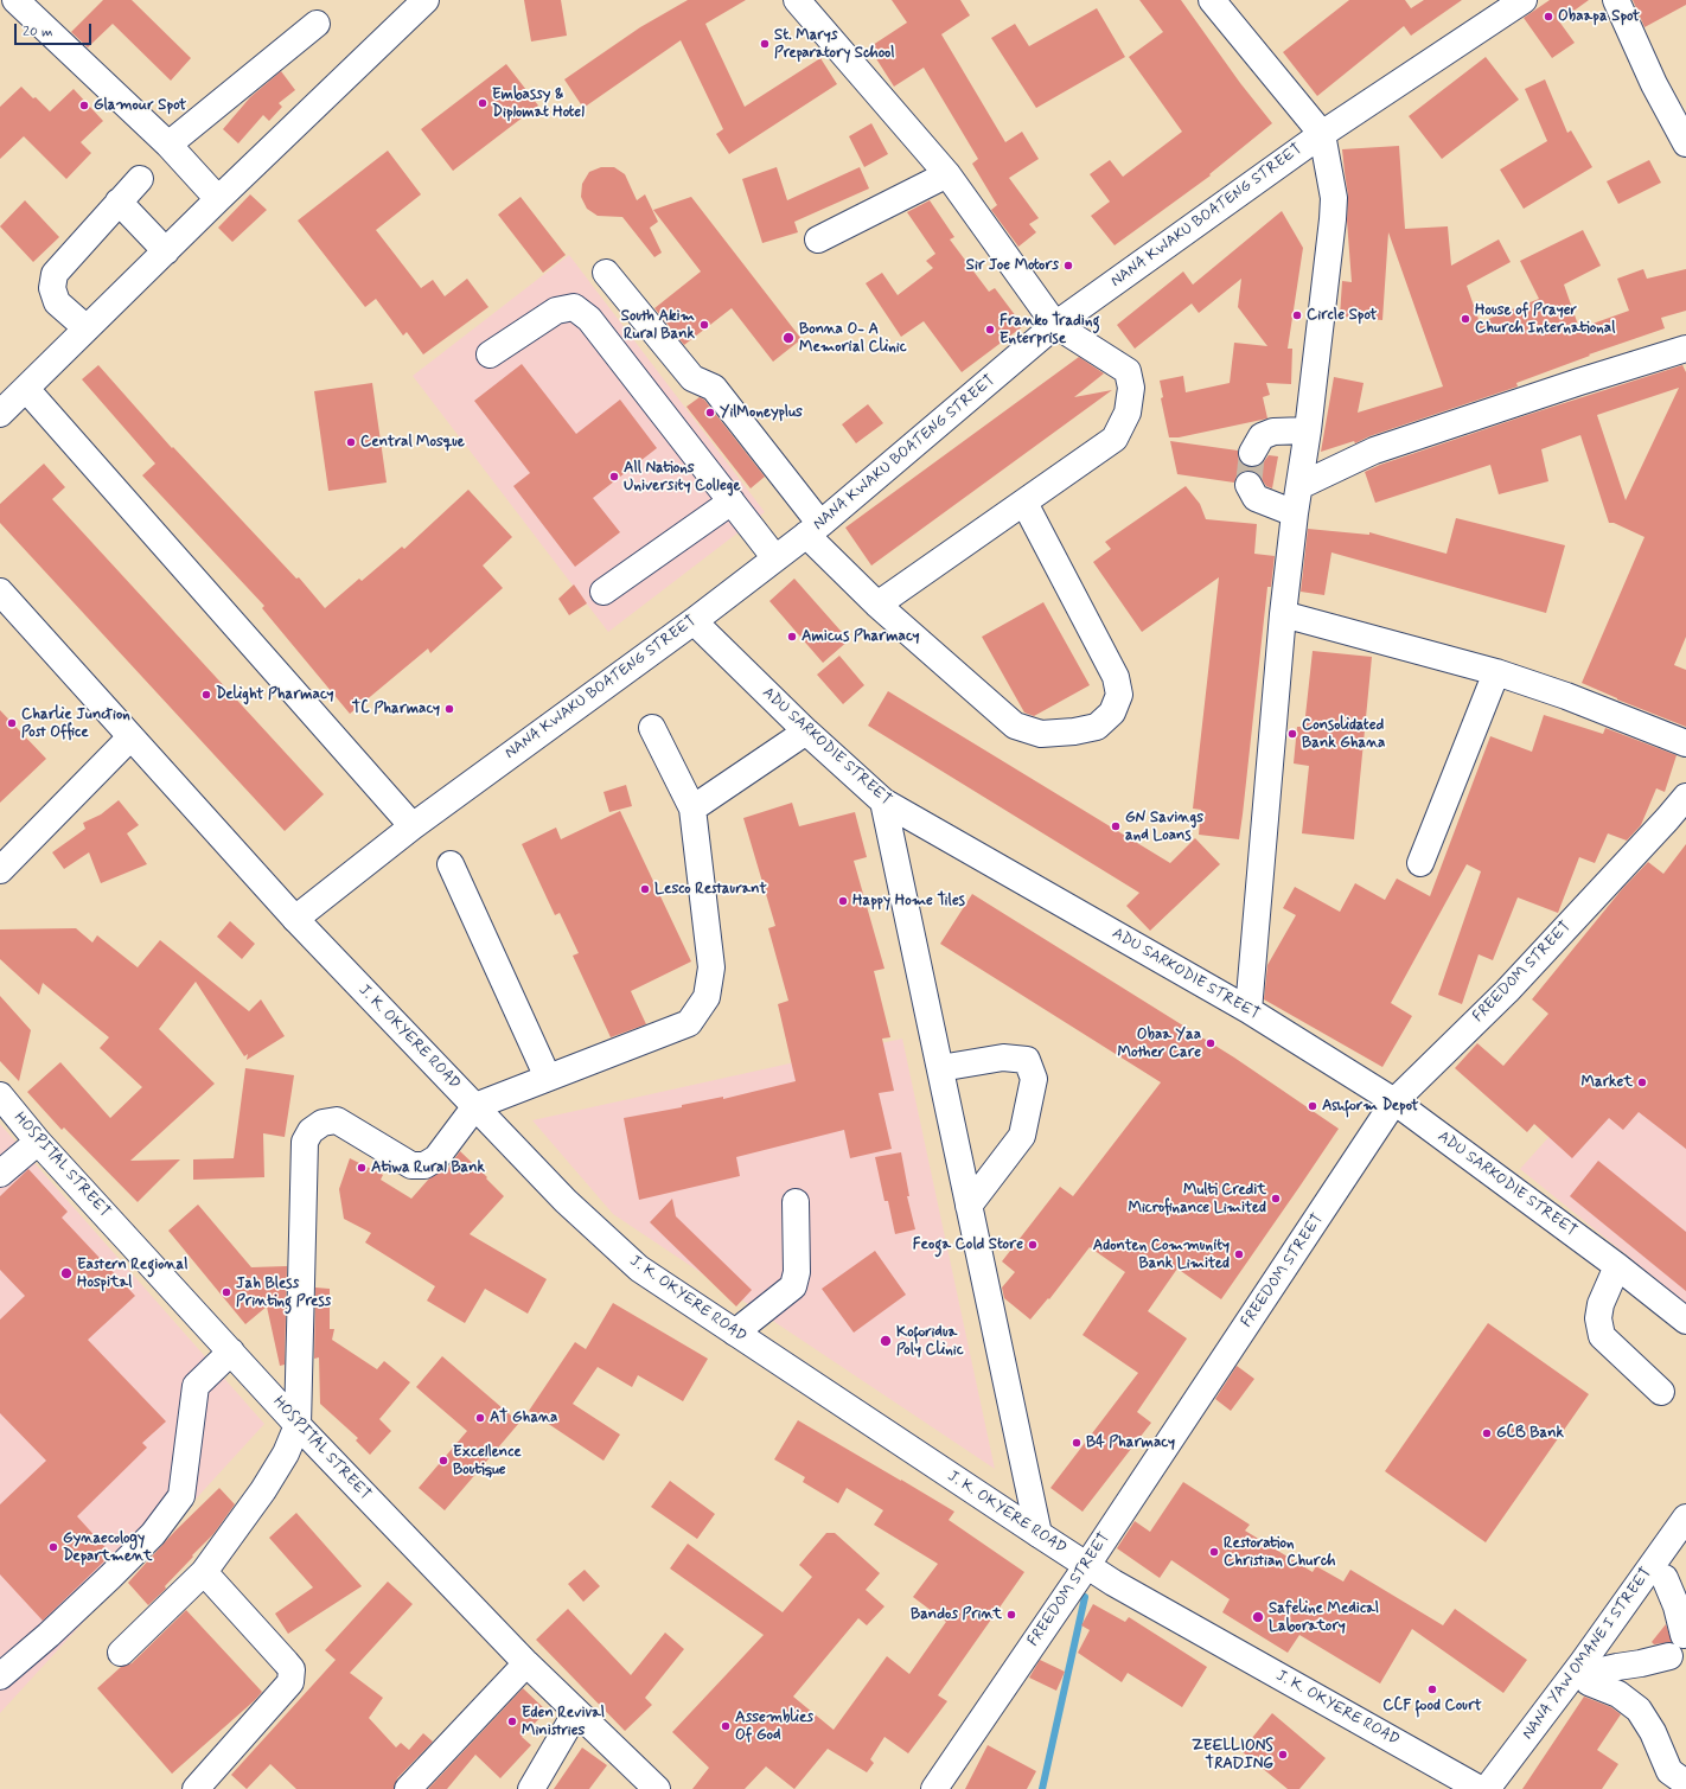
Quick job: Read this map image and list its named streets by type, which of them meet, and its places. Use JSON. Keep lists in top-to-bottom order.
{
  "streets": {
    "street": [
      "NANA KWAKU BOATENG STREET",
      "ADU SARKODIE STREET",
      "FREEDOM STREET",
      "J. K. OKYERE ROAD",
      "HOSPITAL STREET",
      "NANA YAW OMANE I STREET"
    ]
  },
  "crossings": [
    ["NANA KWAKU BOATENG STREET", "ADU SARKODIE STREET"],
    ["NANA KWAKU BOATENG STREET", "J. K. OKYERE ROAD"],
    ["ADU SARKODIE STREET", "FREEDOM STREET"],
    ["FREEDOM STREET", "J. K. OKYERE ROAD"]
  ],
  "places": [
    "Obaapa Spot",
    "St. Marys Preparatory School",
    "Embassy & Diplomat Hotel",
    "Glamour Spot",
    "Sir Joe Motors",
    "Circle Spot",
    "House of Prayer Church International",
    "South Akim Rural Bank",
    "Franko Trading Enterprise",
    "Bonna O- A Memorial Clinic",
    "YilMoneyplus",
    "Central Mosque",
    "All Nations University College",
    "Amicus Pharmacy",
    "Delight Pharmacy",
    "TC Pharmacy",
    "Charlie Junction Post Office",
    "Consolidated Bank Ghana",
    "GN Savings and Loans",
    "Lesco Restaurant",
    "Happy Home Tiles",
    "Obaa Yaa Mother Care",
    "Market",
    "Ashform Depot",
    "Atiwa Rural Bank",
    "Multi Credit Microfinance Limited",
    "Feoga Cold Store",
    "Adonten Community Bank Limited",
    "Eastern Regional Hospital",
    "Jah Bless Printing Press",
    "Koforidua Poly Clinic",
    "AT Ghana",
    "GCB Bank",
    "B4 Pharmacy",
    "Excellence Boutique",
    "Gynaecology Department",
    "Restoration Christian Church",
    "Bandos Print",
    "Safeline Medical Laboratory",
    "CCF food Court",
    "Eden Revival Ministries",
    "Assemblies Of God",
    "ZEELLIONS TRADING"
  ],
  "scale_bar": "20 m"
}
